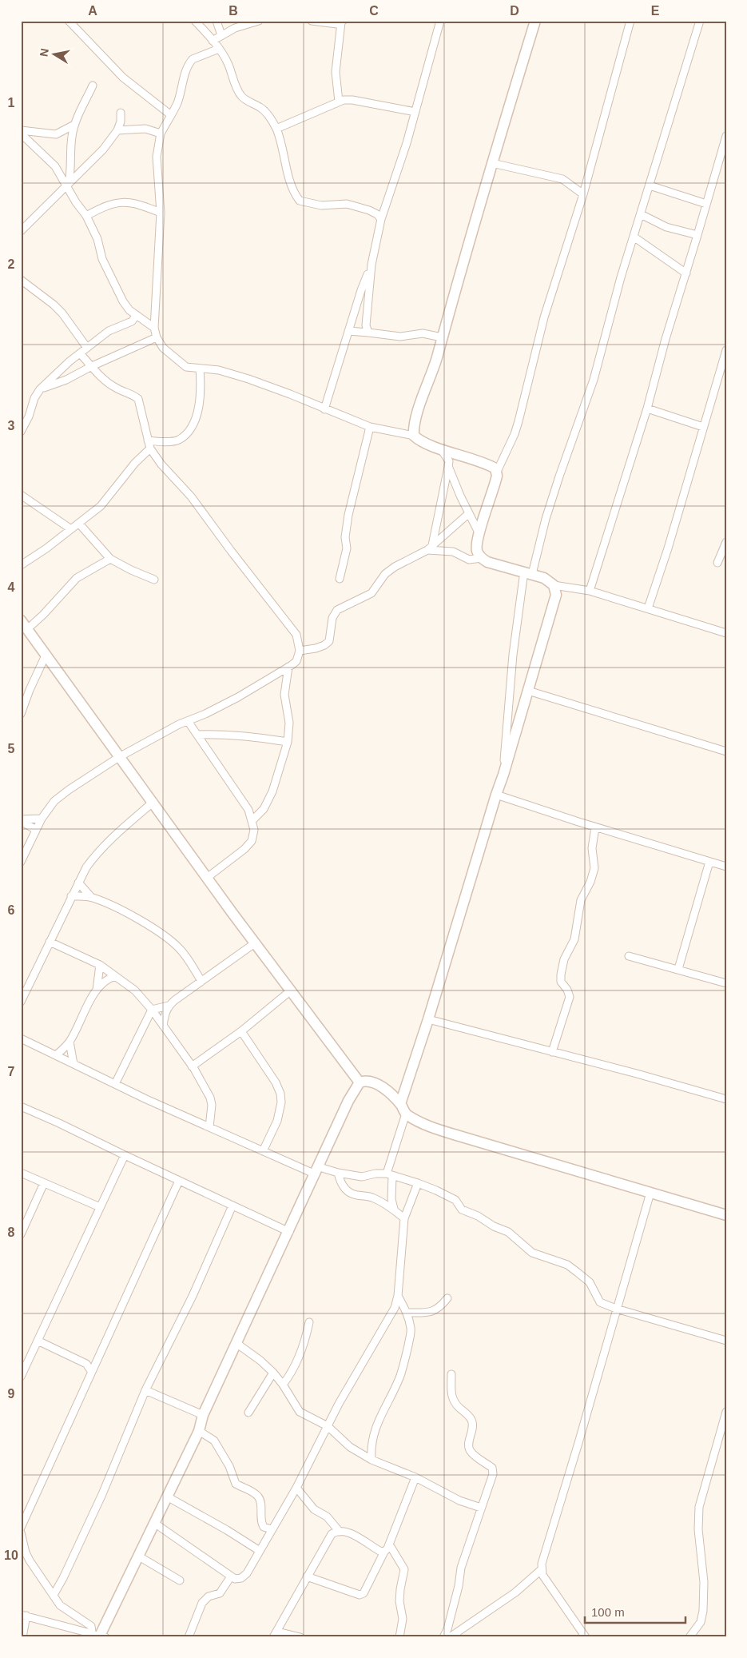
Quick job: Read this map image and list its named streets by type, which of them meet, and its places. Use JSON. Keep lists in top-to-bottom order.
{
  "scale_bar": "100 m",
  "north": "left",
  "grid": {
    "columns": [
      "A",
      "B",
      "C",
      "D",
      "E"
    ],
    "rows": [
      "1",
      "2",
      "3",
      "4",
      "5",
      "6",
      "7",
      "8",
      "9",
      "10"
    ]
  }
}
